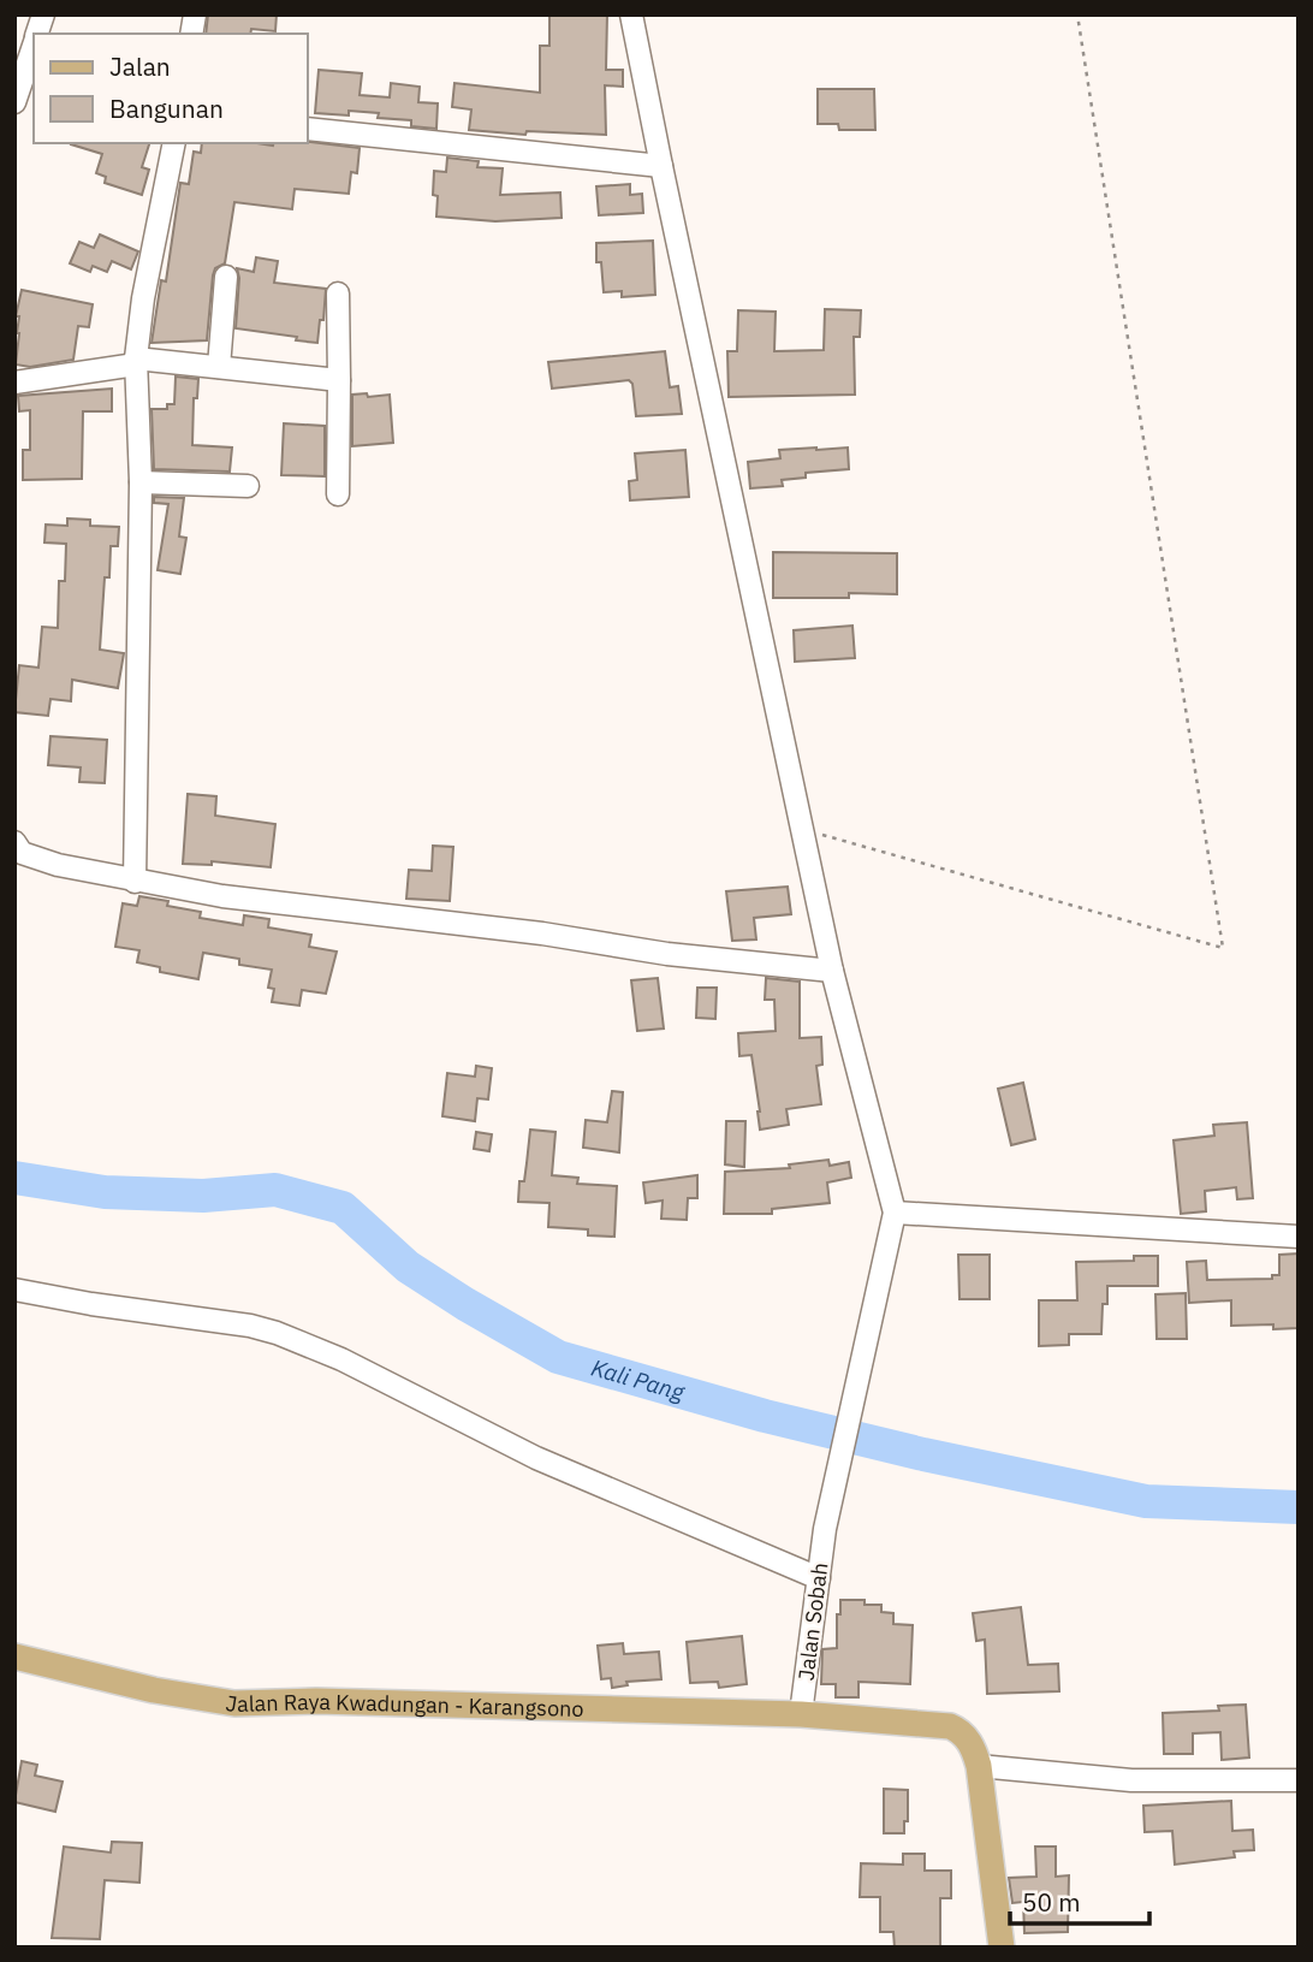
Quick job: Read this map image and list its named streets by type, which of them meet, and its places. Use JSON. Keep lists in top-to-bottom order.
{
  "streets": {
    "main road": ["Jalan Raya Kwadungan - Karangsono"],
    "street": ["Jalan Sobah"]
  },
  "crossings": [
    ["Jalan Sobah", "Jalan Raya Kwadungan - Karangsono"]
  ],
  "water": ["Kali Pang"],
  "legend": ["Jalan", "Bangunan"],
  "scale_bar": "50 m"
}
